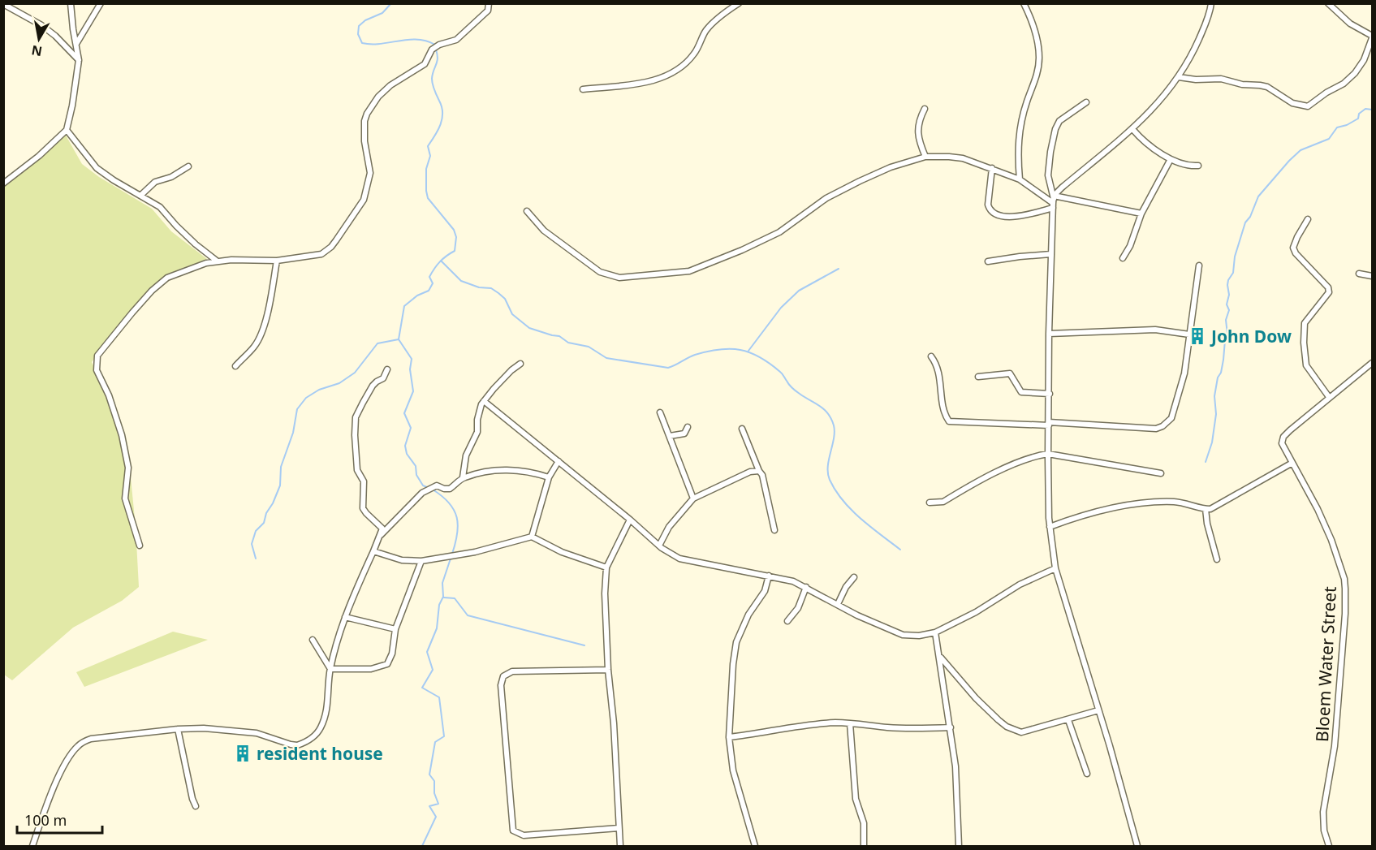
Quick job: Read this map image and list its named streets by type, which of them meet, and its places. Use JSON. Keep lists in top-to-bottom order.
{
  "streets": {
    "street": ["Bloem Water Street"]
  },
  "places": {
    "building": ["John Dow", "resident house"]
  },
  "scale_bar": "100 m",
  "north": "bottom"
}
